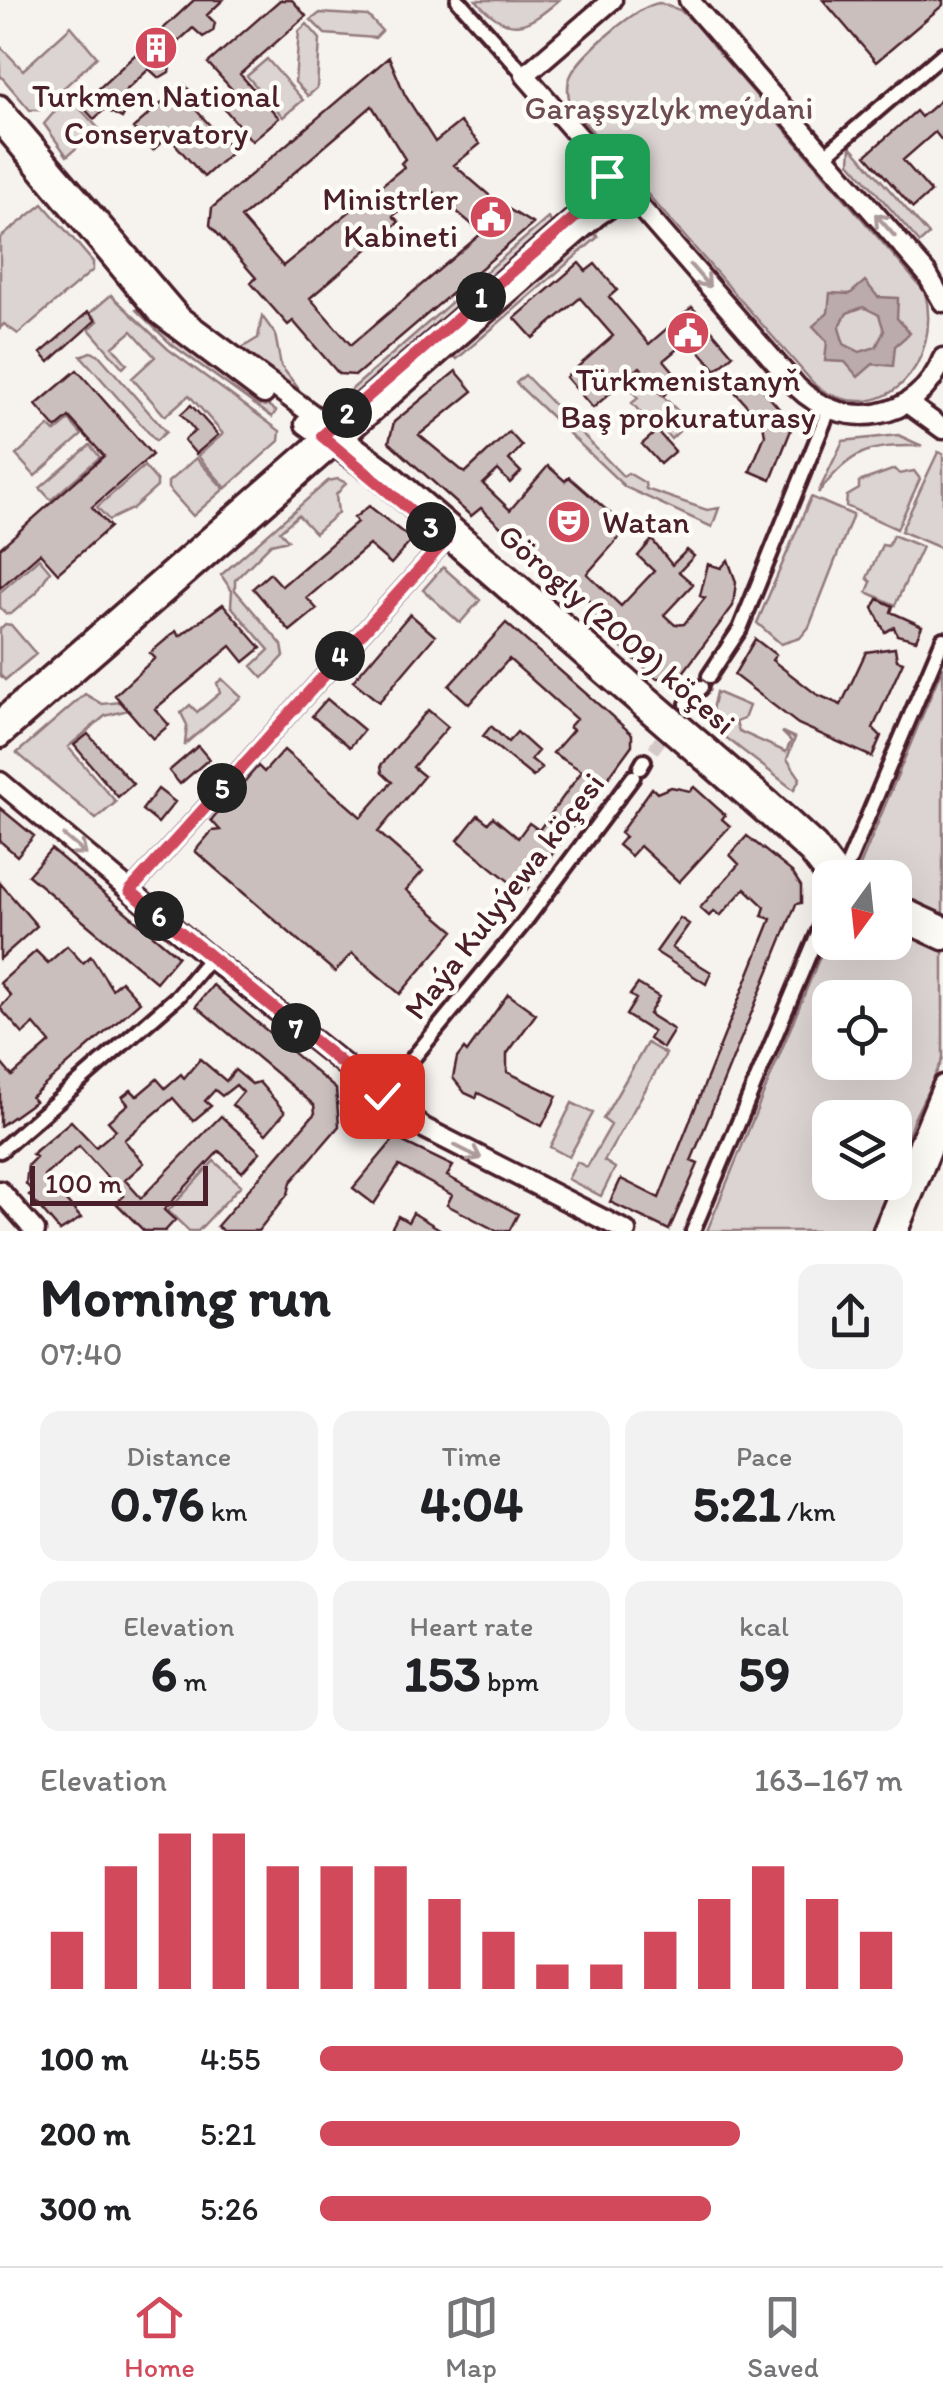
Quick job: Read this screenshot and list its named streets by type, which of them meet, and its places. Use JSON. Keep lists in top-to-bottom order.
{
  "streets": {
    "street": ["Görogly (2009) köçesi", "Maýa Kulyýewa köçesi"]
  },
  "parks": ["Garaşsyzlyk meýdani"],
  "places": {
    "building": ["Turkmen National Conservatory"],
    "public building": ["Ministrler Kabineti", "Türkmenistanyň Baş prokuraturasy"],
    "theatre": ["Watan"]
  },
  "scale_bar": "100 m",
  "north": "bottom",
  "page": {
    "pins": [
      "1",
      "2",
      "3",
      "4",
      "5",
      "6",
      "7"
    ],
    "scale": "100 m",
    "heading": ["Morning run", "07:40"],
    "stats": [
      ["Distance", "0.76 km"],
      ["Time", "4:04"],
      ["Pace", "5:21 /km"],
      ["Elevation", "6 m"],
      ["Heart rate", "153 bpm"],
      ["kcal", "59"]
    ],
    "chart": ["Elevation", "163–167 m"],
    "list": [
      {
        "name": "100 m",
        "note": "4:55"
      },
      {
        "name": "200 m",
        "note": "5:21"
      },
      {
        "name": "300 m",
        "note": "5:26"
      }
    ],
    "tabs": ["Home", "Map", "Saved"]
  }
}
